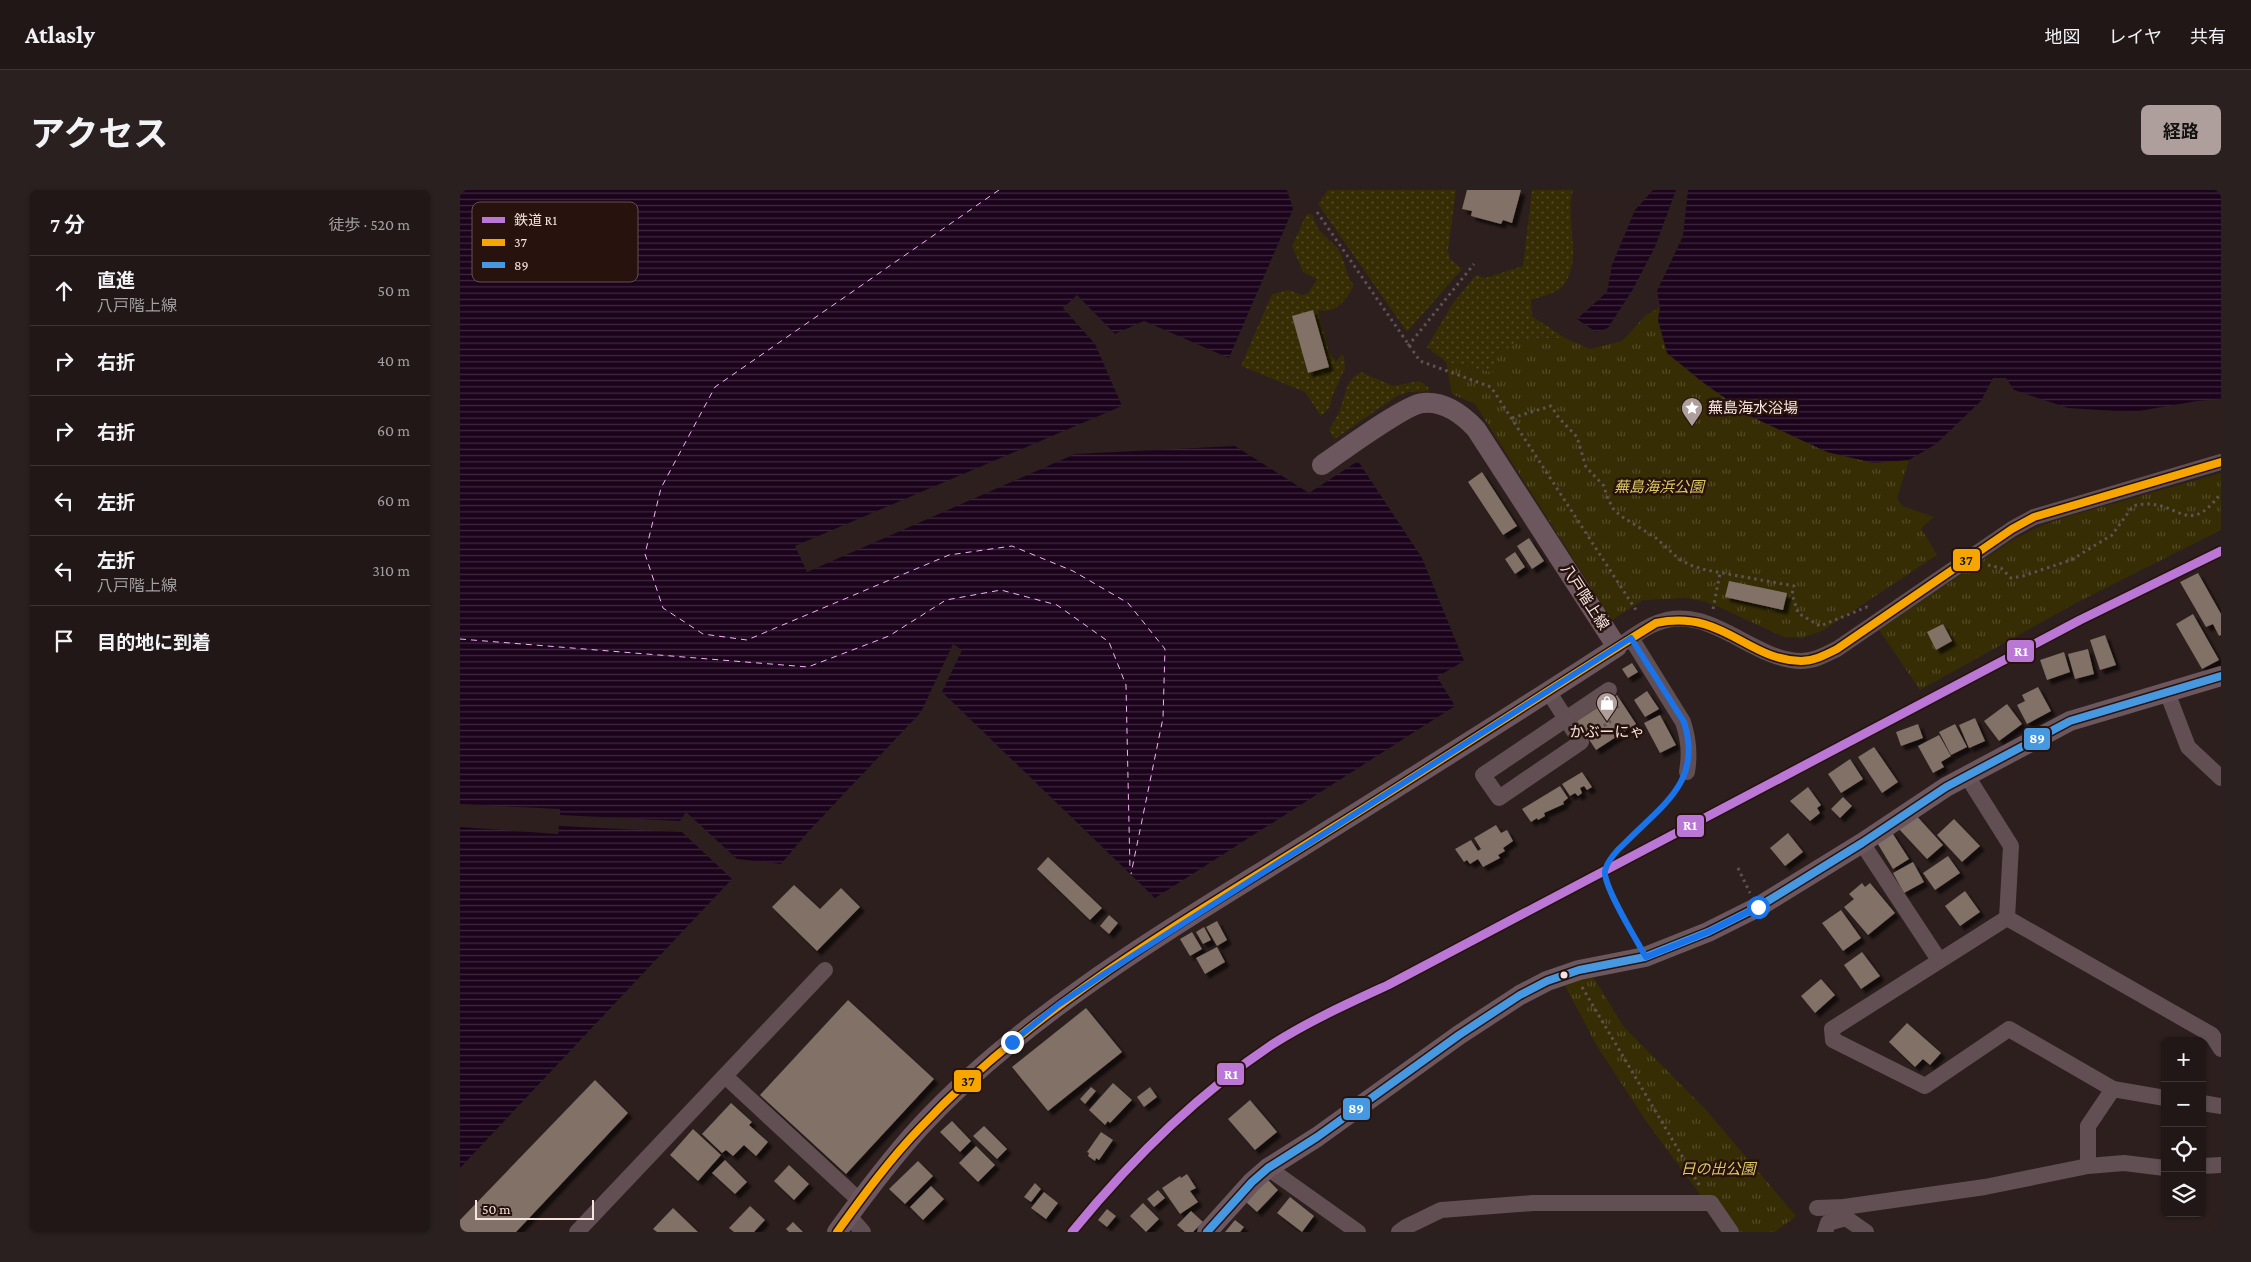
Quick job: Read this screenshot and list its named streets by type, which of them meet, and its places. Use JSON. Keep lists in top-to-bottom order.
{
  "streets": {
    "main road": ["八戸階上線"]
  },
  "parks": ["蕪島海浜公園", "日の出公園"],
  "places": {
    "place": ["蕪島海水浴場"],
    "shop": ["かぶーにゃ"]
  },
  "lines": ["transit line 37", "rail line R1", "transit line 89"],
  "legend": ["鉄道 R1", "37", "89"],
  "scale_bar": "50 m",
  "page": {
    "header": "Atlasly",
    "nav": ["地図", "レイヤ", "共有"],
    "title": "アクセス",
    "buttons": "経路",
    "heading": ["7 分", "徒歩 · 520 m"],
    "list": [
      ["直進", "八戸階上線", "50 m"],
      ["右折", "40 m"],
      ["右折", "60 m"],
      ["左折", "60 m"],
      ["左折", "八戸階上線", "310 m"],
      "目的地に到着"
    ],
    "map_buttons": ["+", "−"],
    "scale": "50 m"
  }
}
